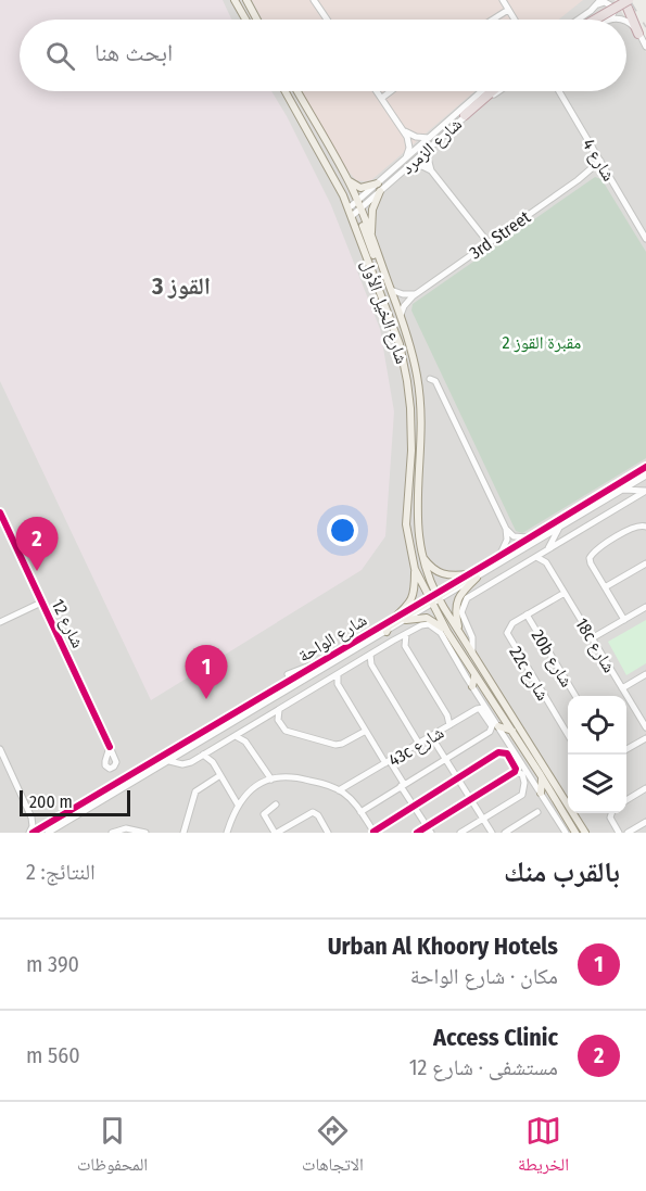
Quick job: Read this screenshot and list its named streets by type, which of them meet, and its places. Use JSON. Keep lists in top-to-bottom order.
{
  "streets": {
    "main road": ["شارع الخيل الأول"],
    "street": [
      "شارع الزمرد",
      "شارع 4",
      "3rd Street",
      "شارع 12",
      "شارع الواحة",
      "18c شارع",
      "20b شارع",
      "22c شارع",
      "43c شارع"
    ]
  },
  "crossings": [
    ["شارع الزمرد", "3rd Street"],
    ["شارع الزمرد", "شارع الخيل الأول"],
    ["شارع 4", "3rd Street"],
    ["3rd Street", "شارع الخيل الأول"],
    ["شارع الخيل الأول", "شارع الواحة"],
    ["20b شارع", "22c شارع"]
  ],
  "districts": ["القوز 3"],
  "parks": ["مقبرة القوز 2"],
  "scale_bar": "200 m",
  "page": {
    "search": "ابحث هنا",
    "pins": ["2", "1"],
    "scale": "200 m",
    "heading": ["بالقرب منك", "النتائج: 2"],
    "list": [
      {
        "mark": "1",
        "name": "Urban Al Khoory Hotels",
        "note": "مكان · شارع الواحة",
        "value": "390 m"
      },
      {
        "mark": "2",
        "name": "Access Clinic",
        "note": "مستشفى · شارع 12",
        "value": "560 m"
      }
    ],
    "nav": ["الخريطة", "الاتجاهات", "المحفوظات"]
  }
}
